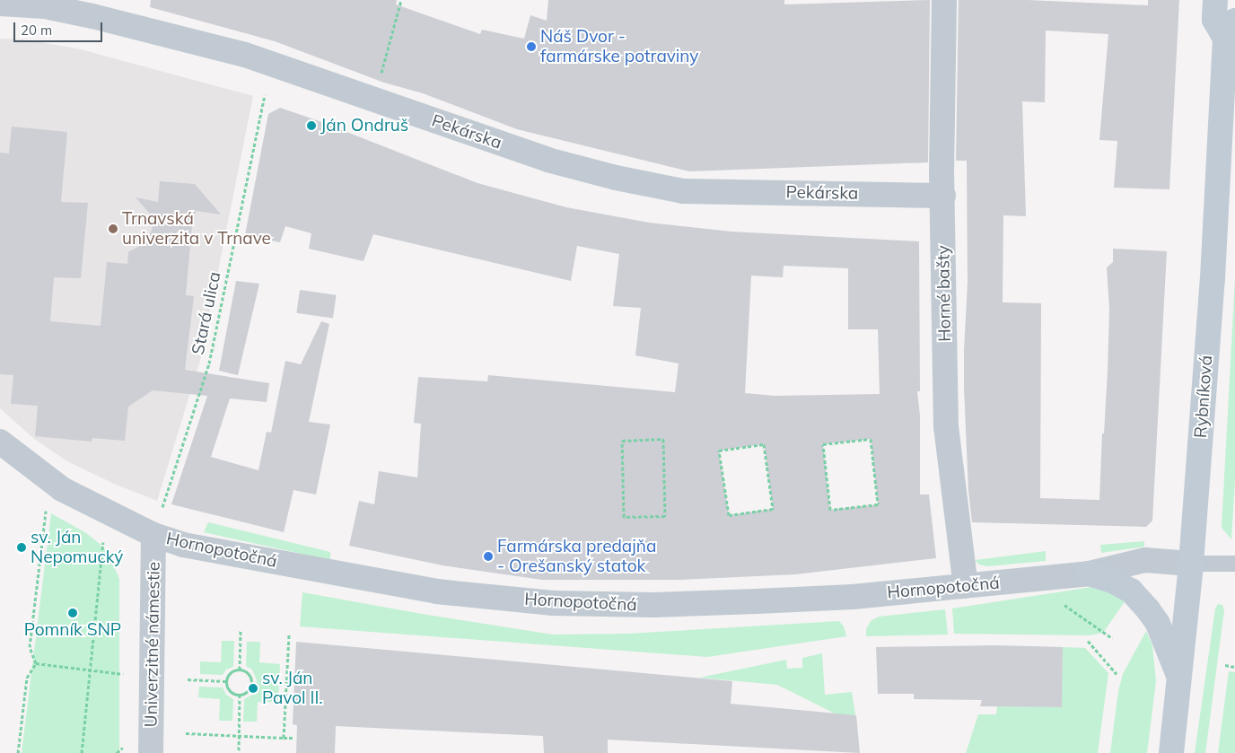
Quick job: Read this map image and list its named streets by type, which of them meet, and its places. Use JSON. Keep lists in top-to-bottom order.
{
  "streets": {
    "street": [
      "Pekárska",
      "Horné bašty",
      "Rybníková",
      "Hornopotočná",
      "Univerzitné námestie"
    ],
    "path": ["Stará ulica"]
  },
  "crossings": [
    ["Pekárska", "Horné bašty"],
    ["Horné bašty", "Hornopotočná"],
    ["Rybníková", "Hornopotočná"],
    ["Hornopotočná", "Univerzitné námestie"]
  ],
  "places": [
    "Náš Dvor - farmárske potraviny",
    "Ján Ondruš",
    "Trnavská univerzita v Trnave",
    "sv. Ján Nepomucký",
    "Farmárska predajňa - Orešanský statok",
    "Pomník SNP",
    "sv. Ján Pavol II."
  ],
  "scale_bar": "20 m"
}
